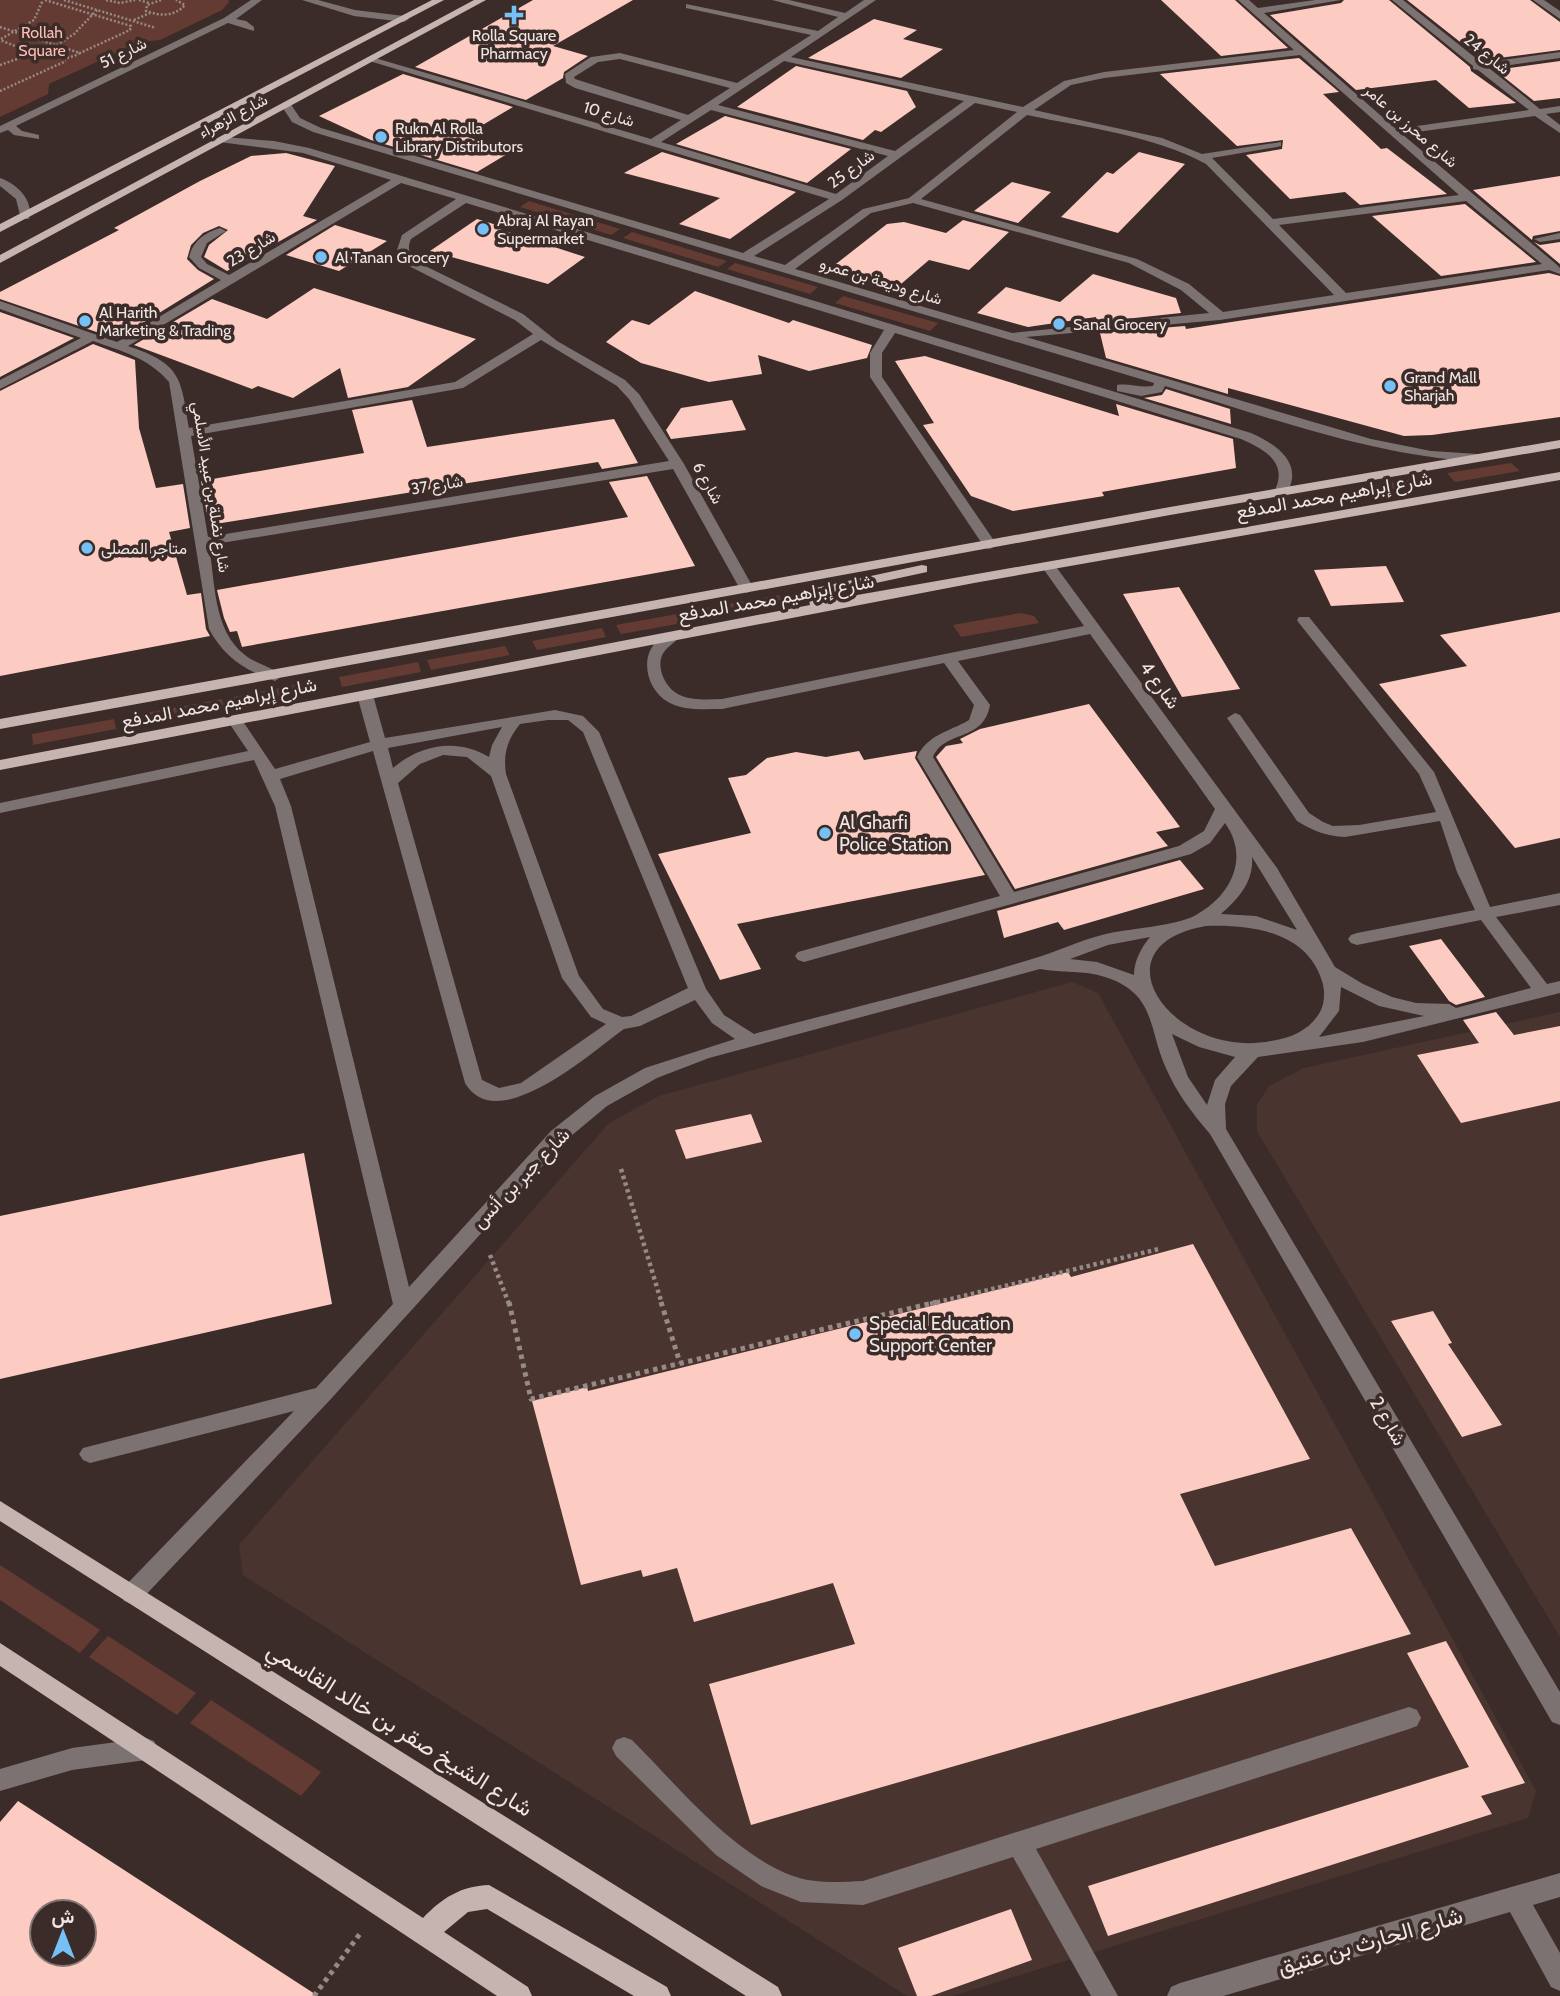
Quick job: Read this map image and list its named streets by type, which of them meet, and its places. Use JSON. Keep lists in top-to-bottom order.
{
  "streets": {
    "main road": ["شارع الزهراء", "شارع إبراهيم محمد المدفع", "شارع الشيخ صقر بن خالد القاسمي"],
    "street": [
      "شارع 51",
      "شارع 24",
      "شارع 10",
      "شارع محرز بن عامر",
      "شارع 25",
      "شارع 23",
      "شارع وديعة بن عمرو",
      "شارع 6",
      "شارع 37",
      "شارع نضلة بن عبيد الأسلمي",
      "شارع 4",
      "شارع جبر بن أنس",
      "شارع 2",
      "شارع الحارث بن عتيق"
    ]
  },
  "crossings": [
    ["شارع 10", "شارع الزهراء"],
    ["شارع 10", "شارع 25"],
    ["شارع الزهراء", "شارع وديعة بن عمرو"],
    ["شارع 25", "شارع وديعة بن عمرو"],
    ["شارع 23", "شارع نضلة بن عبيد الأسلمي"],
    ["شارع وديعة بن عمرو", "شارع إبراهيم محمد المدفع"],
    ["شارع 6", "شارع 37"],
    ["شارع 6", "شارع إبراهيم محمد المدفع"],
    ["شارع 37", "شارع نضلة بن عبيد الأسلمي"],
    ["شارع نضلة بن عبيد الأسلمي", "شارع إبراهيم محمد المدفع"],
    ["شارع إبراهيم محمد المدفع", "شارع 4"],
    ["شارع 4", "شارع جبر بن أنس"],
    ["شارع 4", "شارع 2"],
    ["شارع جبر بن أنس", "شارع 2"],
    ["شارع جبر بن أنس", "شارع الشيخ صقر بن خالد القاسمي"]
  ],
  "parks": ["Rollah Square"],
  "places": {
    "health": ["Rolla Square Pharmacy"],
    "other": [
      "Rukn Al Rolla Library Distributors",
      "Abraj Al Rayan Supermarket",
      "Al Tanan Grocery",
      "Al Harith Marketing & Trading",
      "Sanal Grocery",
      "Grand Mall Sharjah",
      "متاجر المصلى",
      "Al Gharfi Police Station",
      "Special Education Support Center"
    ]
  },
  "north": "top"
}
